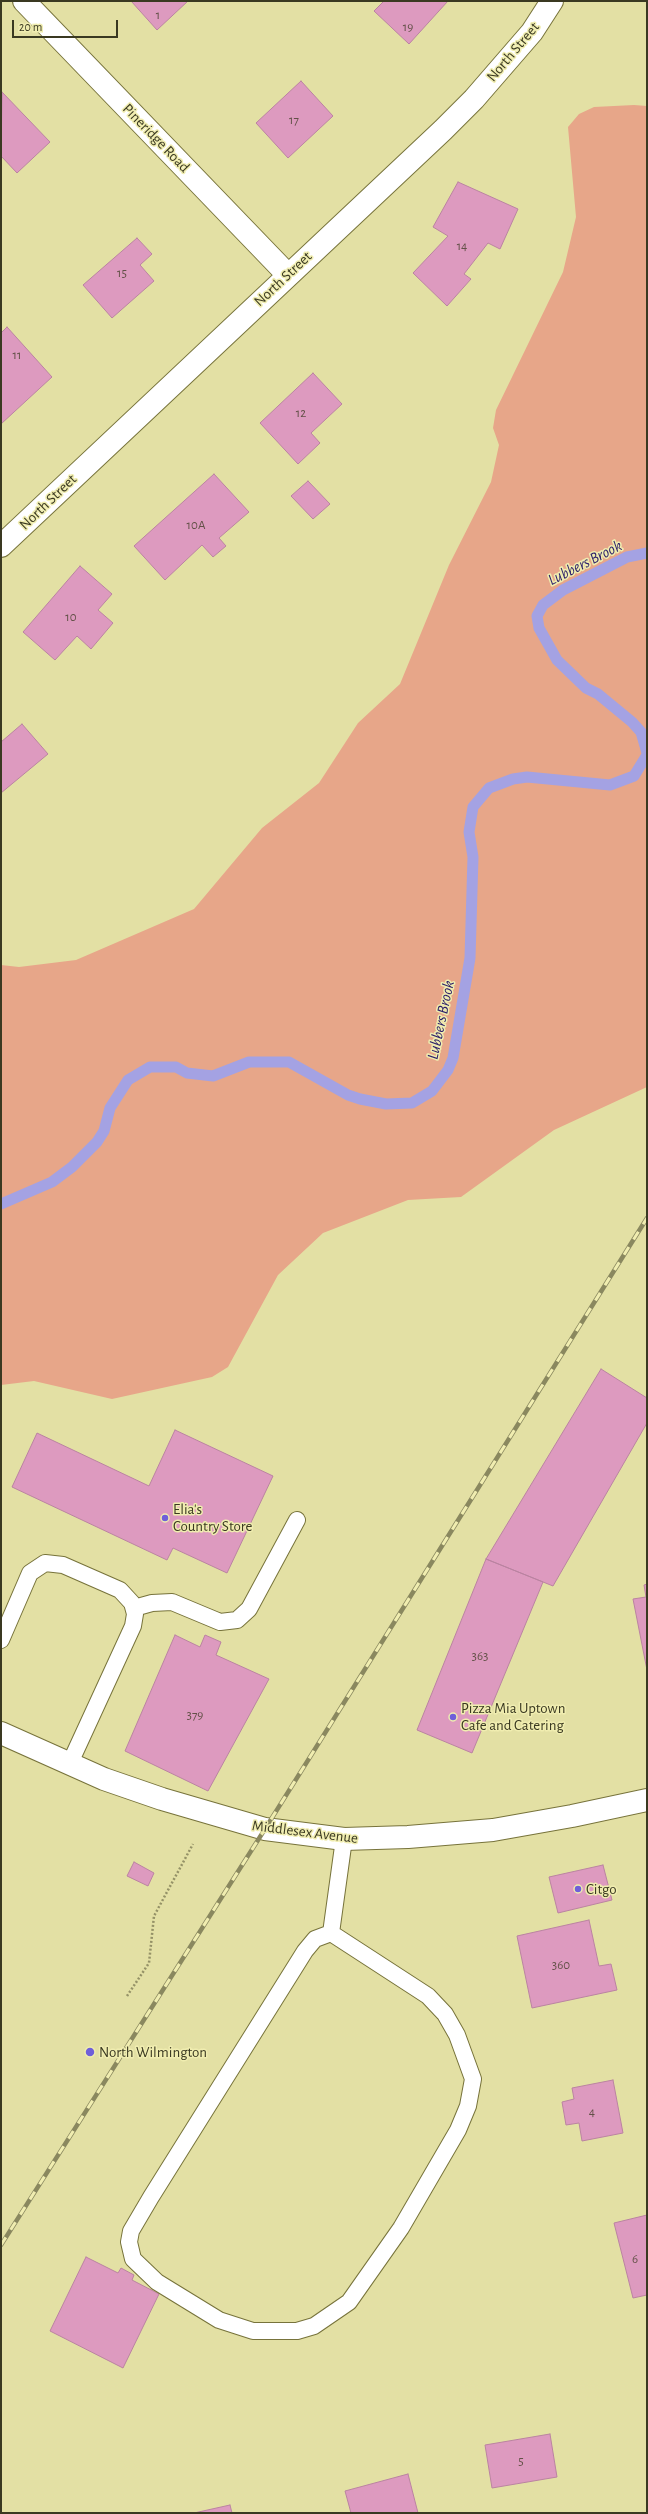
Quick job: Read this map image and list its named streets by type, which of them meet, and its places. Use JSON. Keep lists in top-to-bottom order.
{
  "streets": {
    "street": ["North Street", "Pineridge Road", "Middlesex Avenue"]
  },
  "crossings": [
    ["North Street", "Pineridge Road"]
  ],
  "water": ["Lubbers Brook"],
  "places": [
    "Elia's Country Store",
    "Pizza Mia Uptown Cafe and Catering",
    "Citgo",
    "North Wilmington"
  ],
  "house_numbers": [
    "1",
    "19",
    "17",
    "14",
    "15",
    "11",
    "12",
    "10A",
    "10",
    "363",
    "379",
    "360",
    "4",
    "6",
    "5"
  ],
  "scale_bar": "20 m"
}
